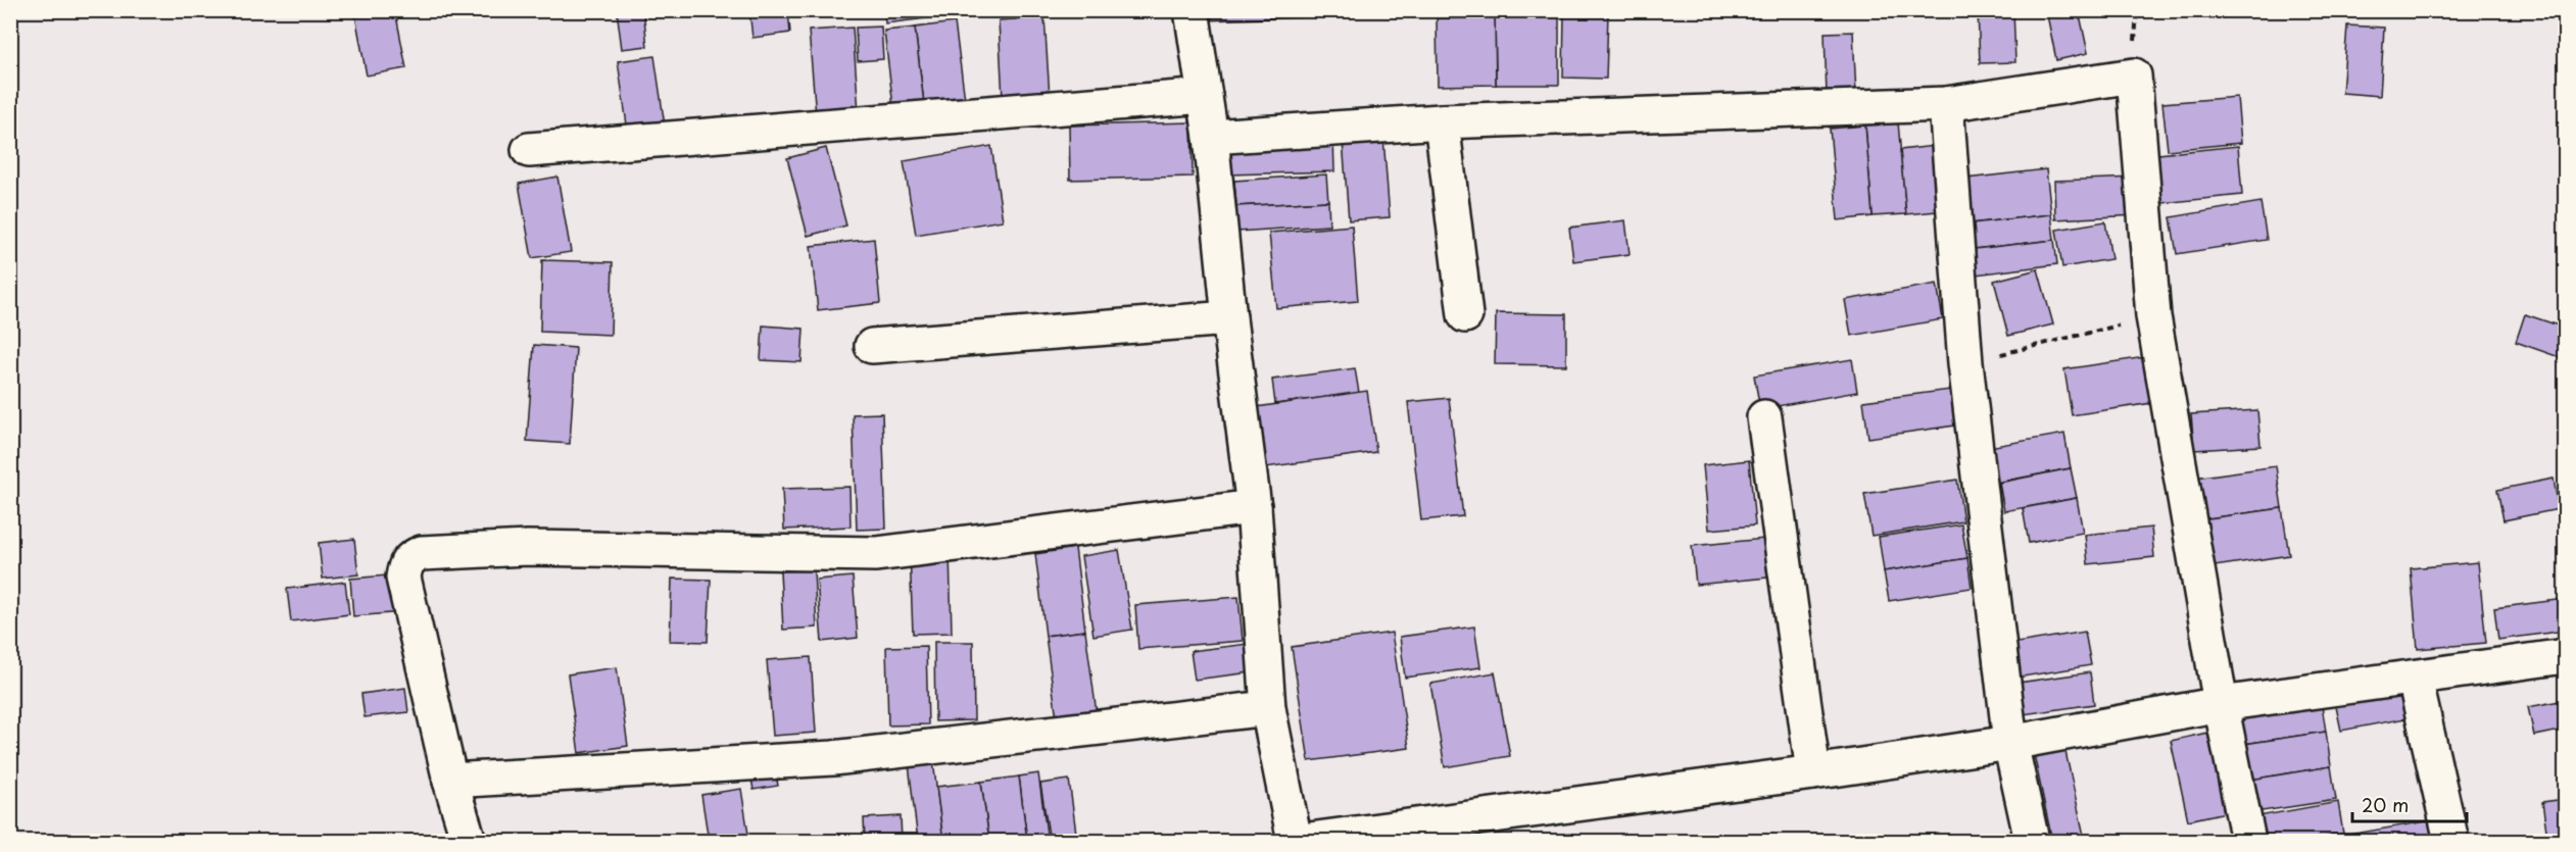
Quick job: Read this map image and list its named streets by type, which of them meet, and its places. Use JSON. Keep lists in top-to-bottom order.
{
  "scale_bar": "20 m"
}
